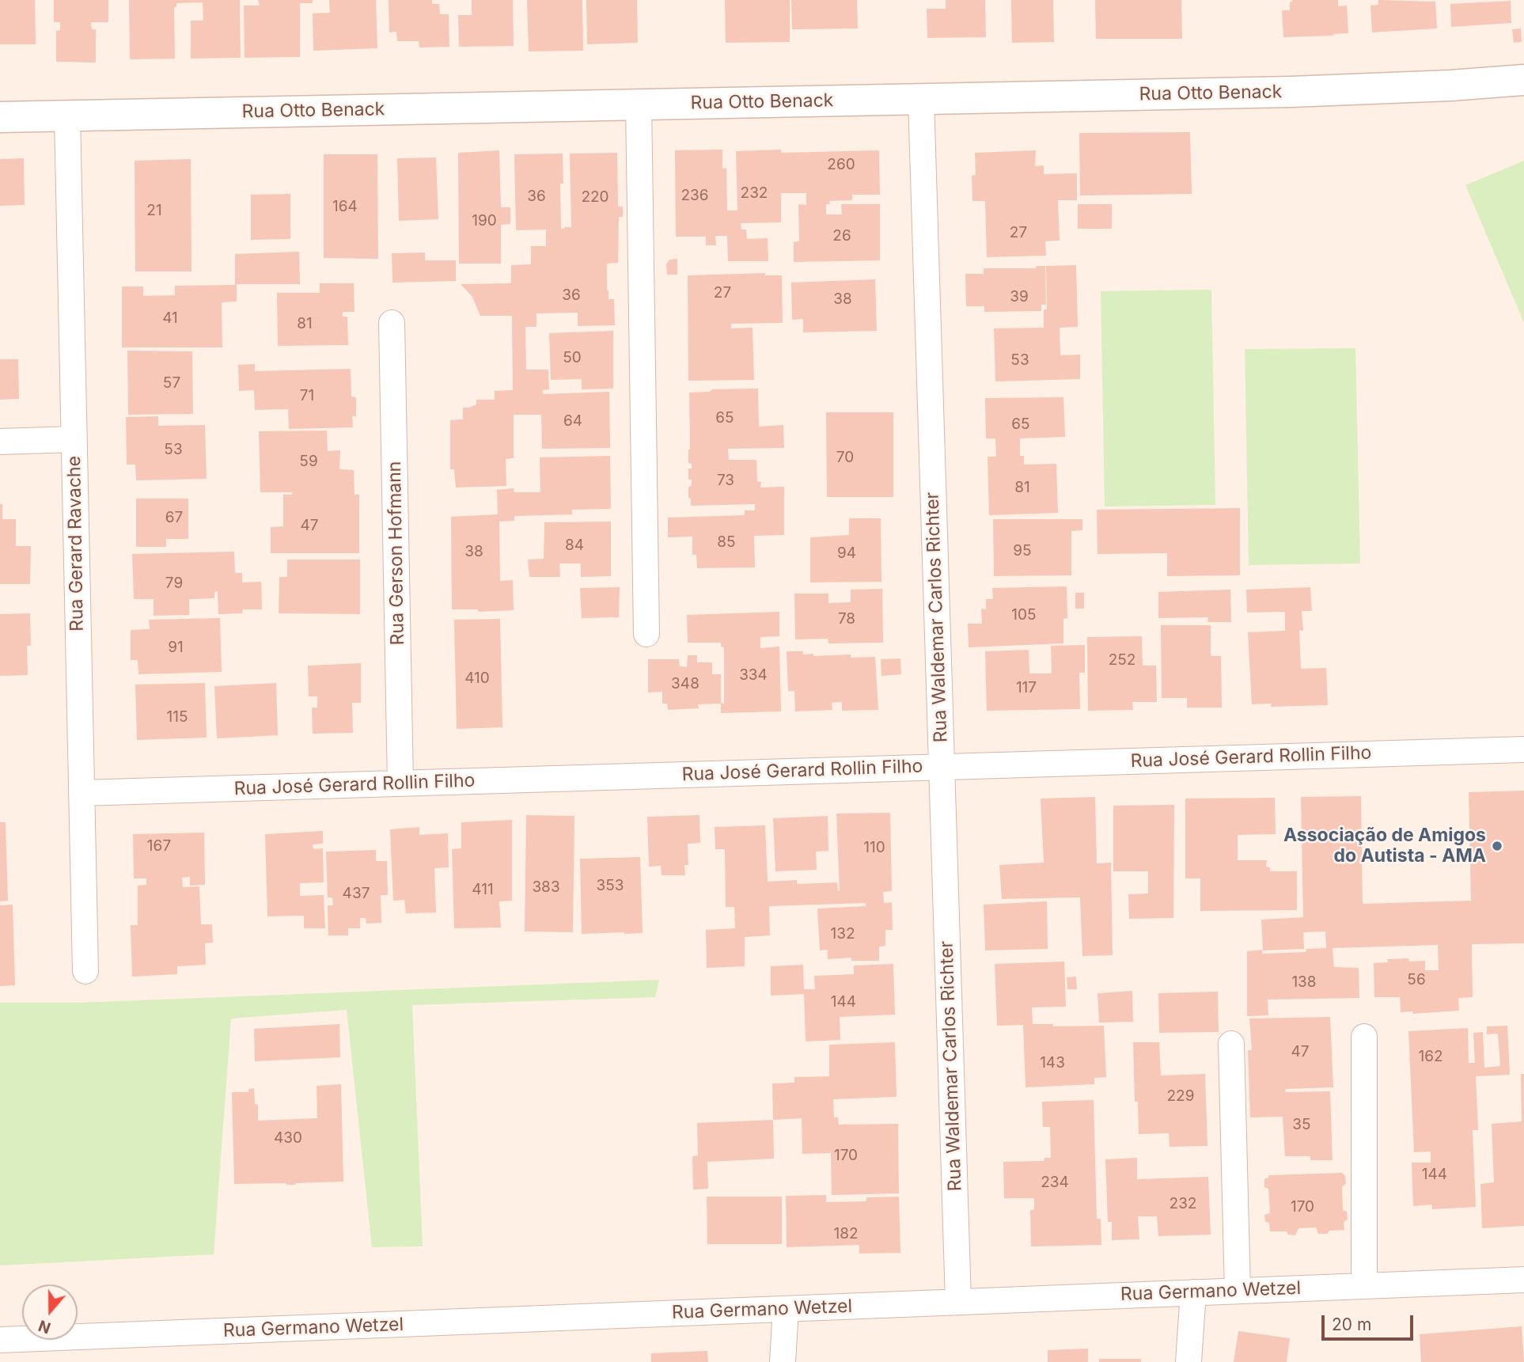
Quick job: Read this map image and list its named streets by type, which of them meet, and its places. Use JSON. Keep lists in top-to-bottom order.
{
  "streets": {
    "main road": ["Rua Otto Benack"],
    "street": [
      "Rua Gerard Ravache",
      "Rua Gerson Hofmann",
      "Rua Waldemar Carlos Richter",
      "Rua José Gerard Rollin Filho",
      "Rua Germano Wetzel"
    ]
  },
  "crossings": [
    ["Rua Otto Benack", "Rua Gerard Ravache"],
    ["Rua Otto Benack", "Rua Waldemar Carlos Richter"],
    ["Rua Gerard Ravache", "Rua José Gerard Rollin Filho"],
    ["Rua Gerson Hofmann", "Rua José Gerard Rollin Filho"],
    ["Rua Waldemar Carlos Richter", "Rua José Gerard Rollin Filho"],
    ["Rua Waldemar Carlos Richter", "Rua Germano Wetzel"]
  ],
  "places": ["Associação de Amigos do Autista - AMA"],
  "house_numbers": [
    "260",
    "232",
    "236",
    "36",
    "220",
    "164",
    "21",
    "190",
    "27",
    "26",
    "27",
    "36",
    "39",
    "38",
    "41",
    "81",
    "50",
    "53",
    "57",
    "71",
    "65",
    "64",
    "65",
    "53",
    "70",
    "59",
    "73",
    "81",
    "67",
    "47",
    "85",
    "84",
    "95",
    "38",
    "94",
    "79",
    "105",
    "78",
    "91",
    "252",
    "334",
    "410",
    "348",
    "117",
    "115",
    "167",
    "110",
    "353",
    "383",
    "411",
    "437",
    "132",
    "56",
    "138",
    "144",
    "47",
    "162",
    "143",
    "229",
    "35",
    "430",
    "170",
    "144",
    "234",
    "232",
    "170",
    "182"
  ],
  "scale_bar": "20 m",
  "north": "bottom"
}
